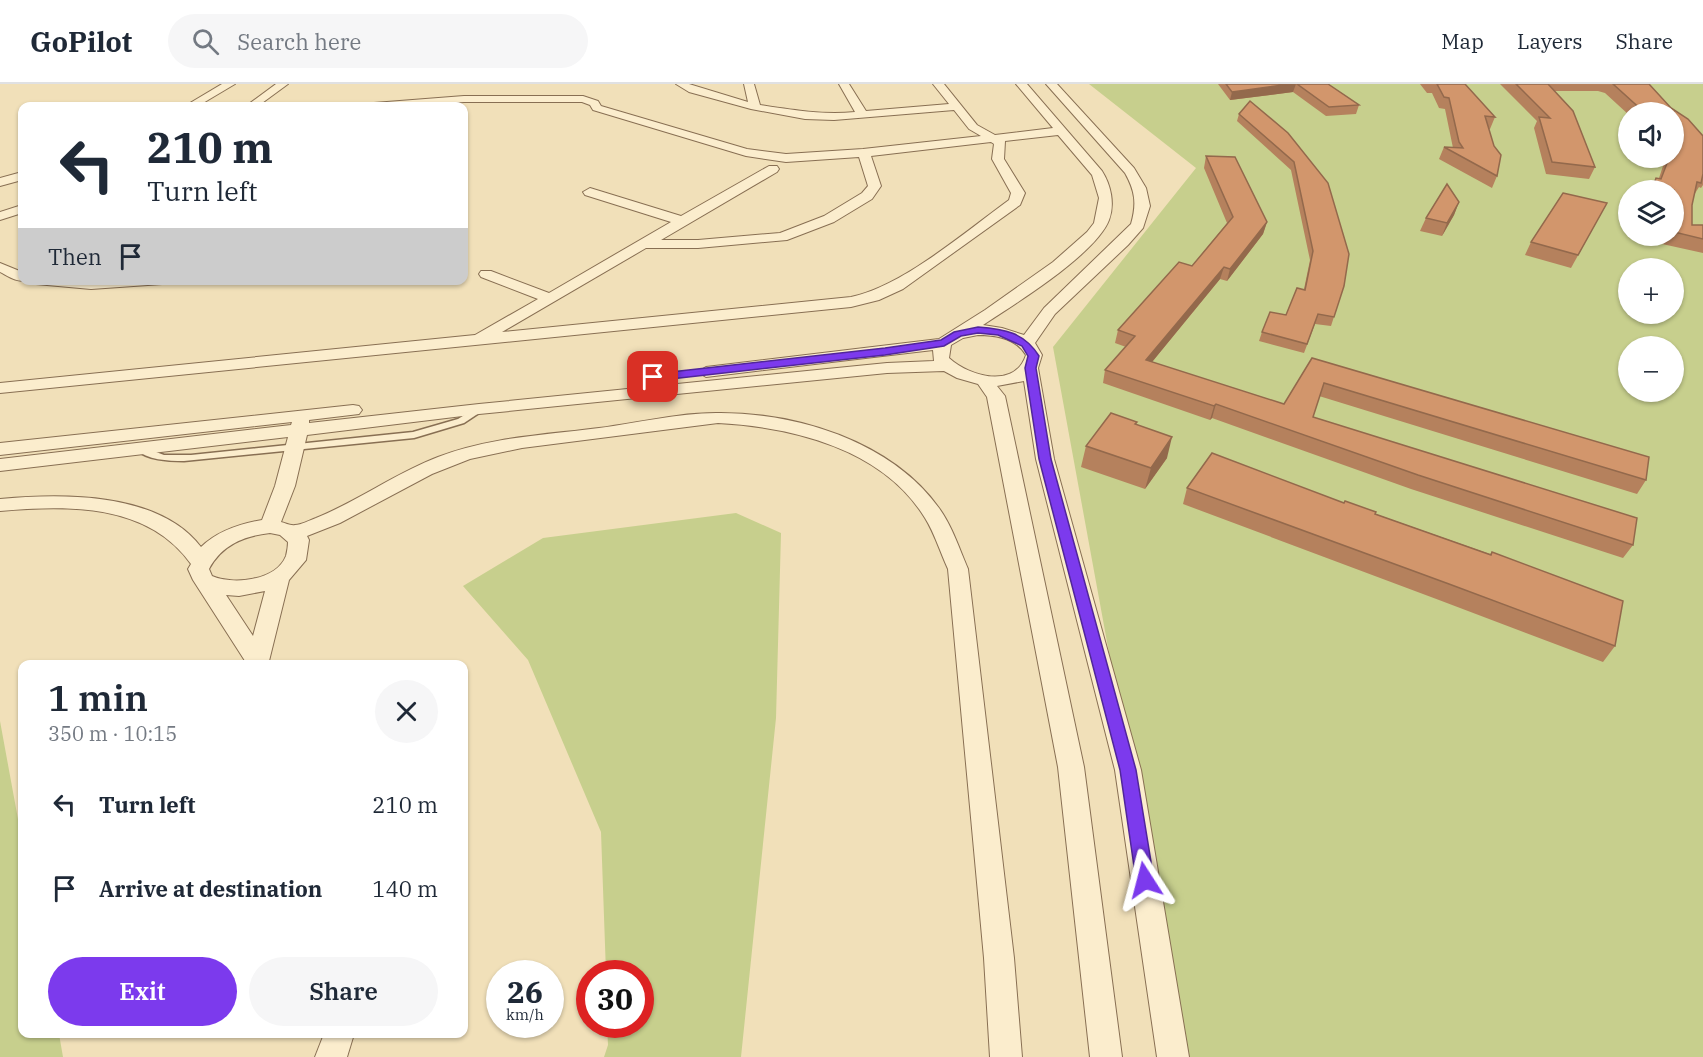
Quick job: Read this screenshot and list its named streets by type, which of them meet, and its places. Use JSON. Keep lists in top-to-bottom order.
{
  "page": {
    "header": "GoPilot",
    "search": "Search here",
    "nav": ["Map", "Layers", "Share"],
    "map_buttons": ["+", "−"],
    "turn": ["210 m", "Turn left"],
    "then": "Then",
    "heading": ["1 min", "350 m · 10:15"],
    "list": [
      {
        "name": "Turn left",
        "value": "210 m"
      },
      {
        "name": "Arrive at destination",
        "value": "140 m"
      }
    ],
    "buttons": ["Exit", "Share"],
    "speed": "26 km/h",
    "limit": "30"
  }
}
